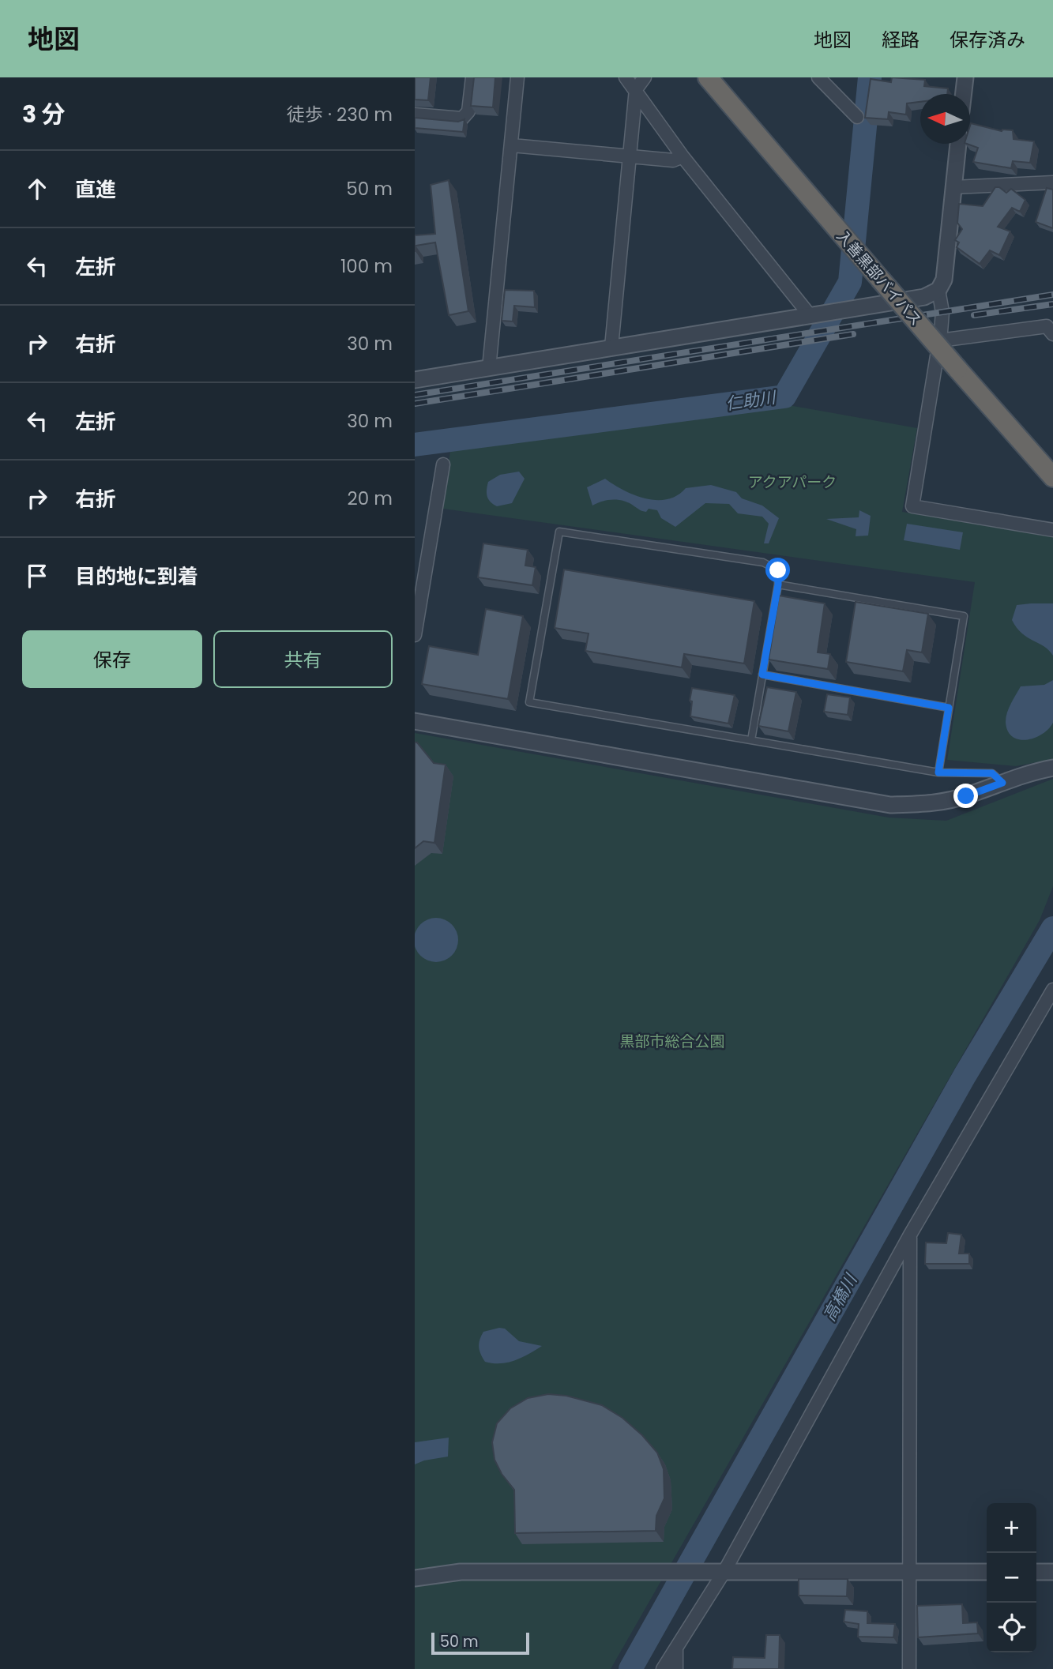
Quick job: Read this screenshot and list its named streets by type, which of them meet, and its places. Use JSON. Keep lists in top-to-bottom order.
{
  "streets": {
    "highway": ["入善黒部バイパス"]
  },
  "water": ["仁助川", "高橋川"],
  "parks": ["アクアパーク", "黒部市総合公園"],
  "scale_bar": "50 m",
  "north": "left",
  "page": {
    "header": "地図",
    "nav": ["地図", "経路", "保存済み"],
    "heading": ["3 分", "徒歩 · 230 m"],
    "list": [
      ["直進", "50 m"],
      ["左折", "100 m"],
      ["右折", "30 m"],
      ["左折", "30 m"],
      ["右折", "20 m"],
      "目的地に到着"
    ],
    "buttons": ["保存", "共有"],
    "map_buttons": ["+", "−"],
    "scale": "50 m"
  }
}
